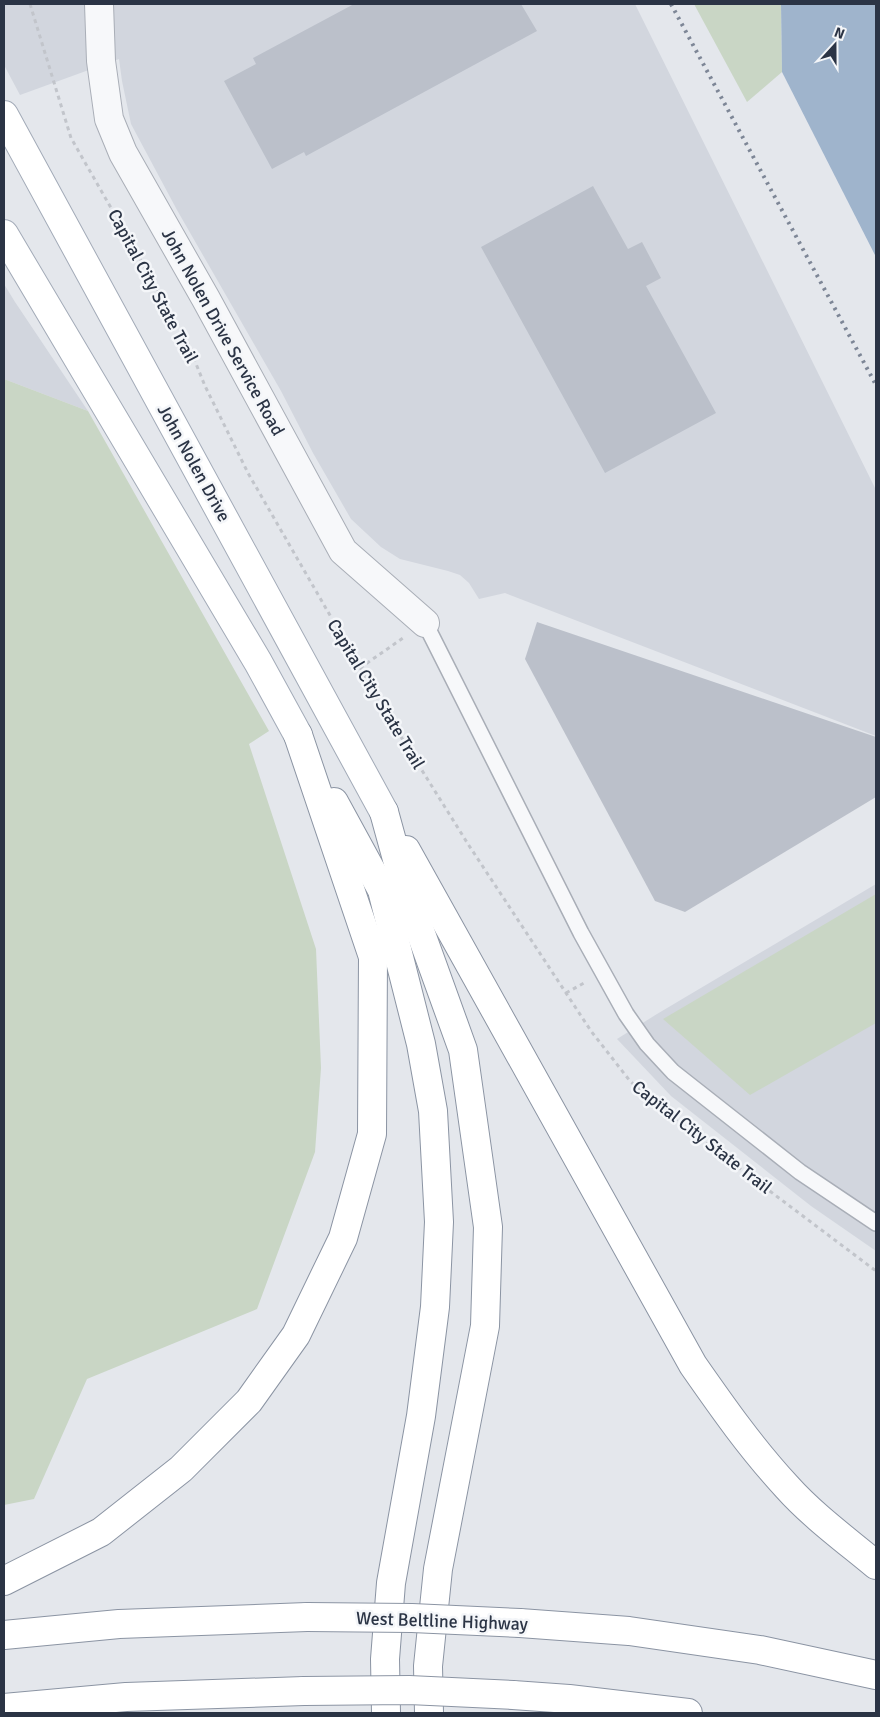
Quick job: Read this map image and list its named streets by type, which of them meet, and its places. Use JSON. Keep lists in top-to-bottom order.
{
  "streets": {
    "main road": ["John Nolen Drive", "West Beltline Highway"],
    "street": ["John Nolen Drive Service Road"],
    "path": ["Capital City State Trail"]
  },
  "north": "top"
}
